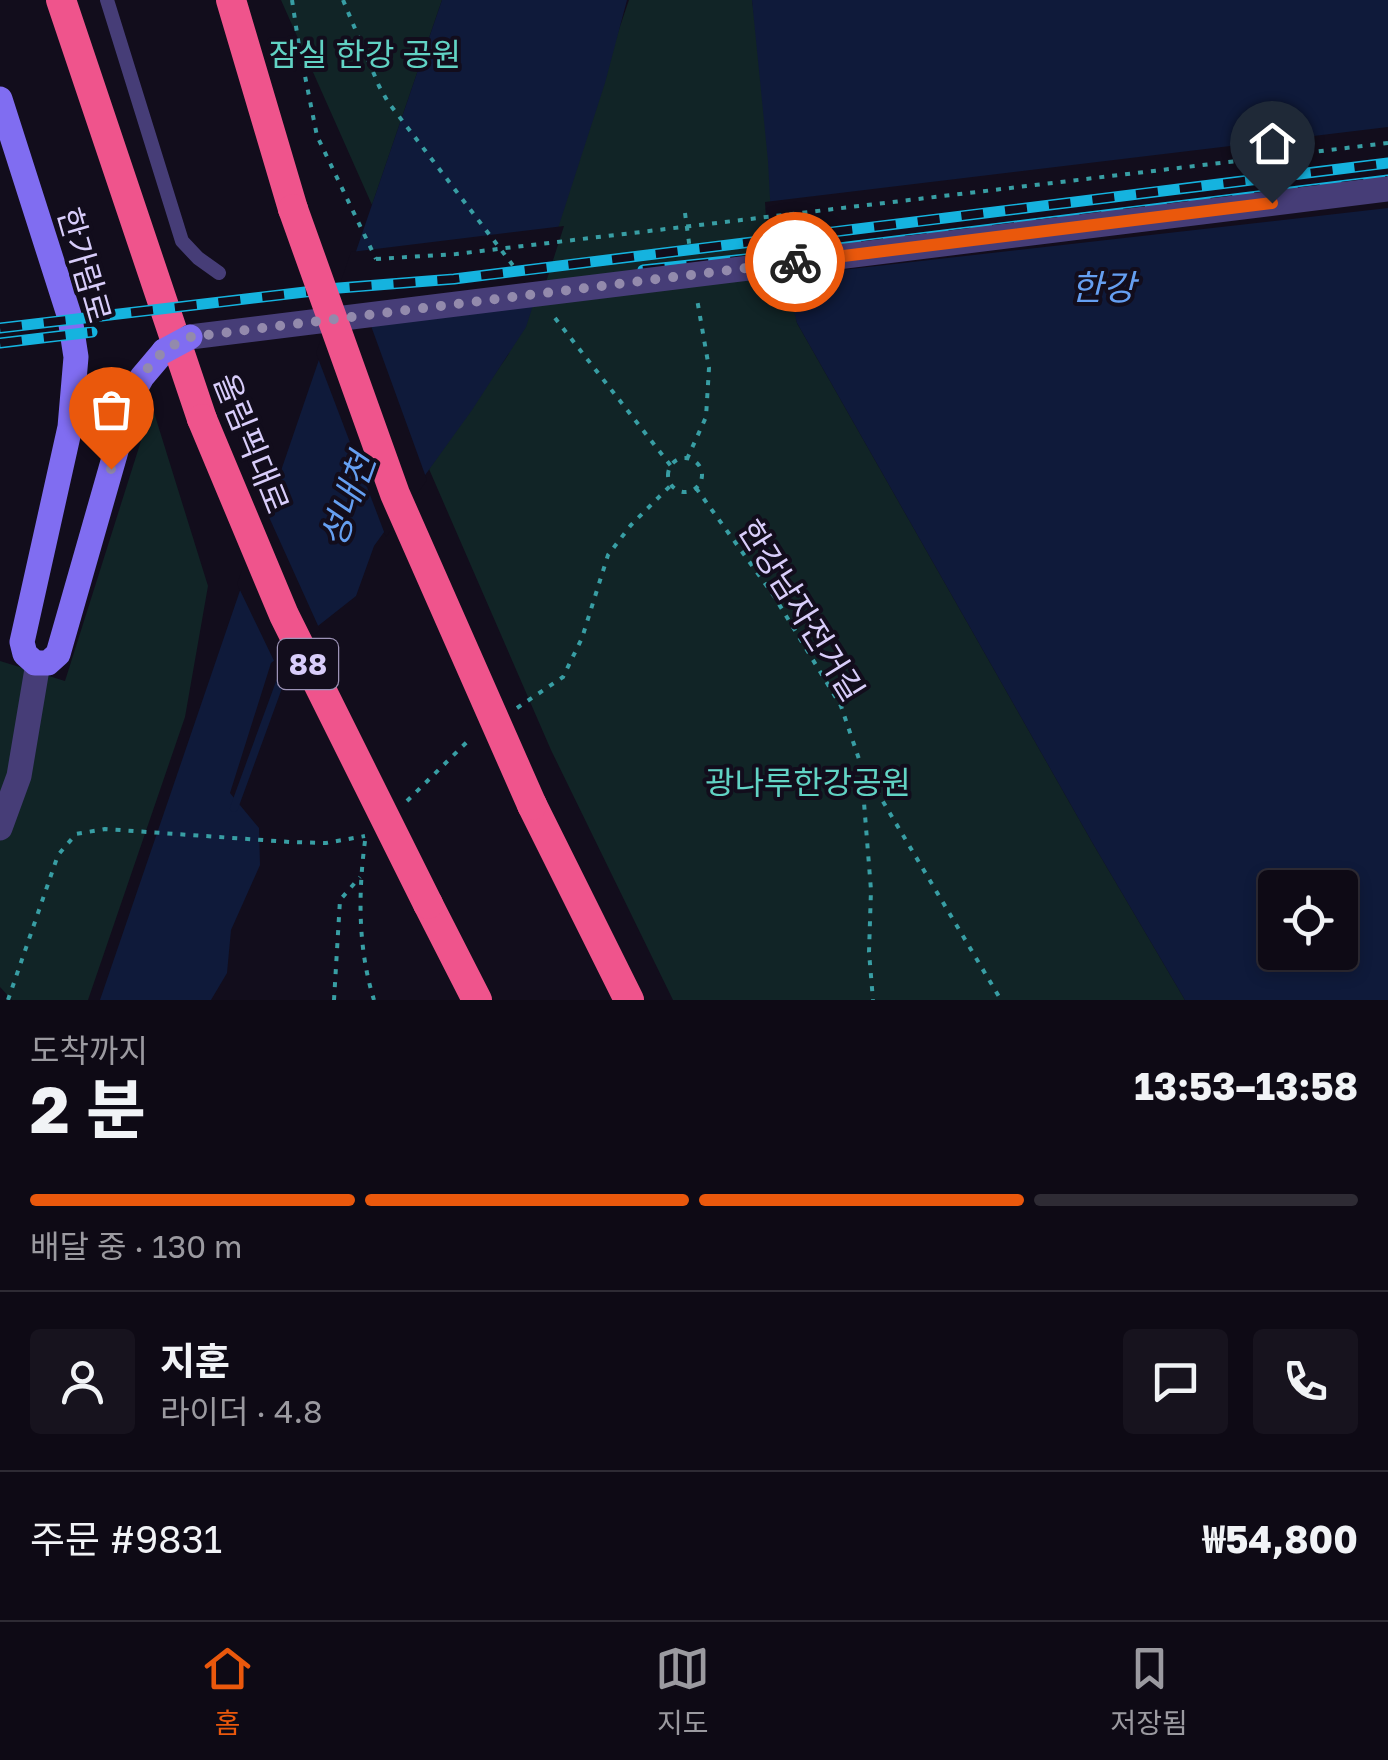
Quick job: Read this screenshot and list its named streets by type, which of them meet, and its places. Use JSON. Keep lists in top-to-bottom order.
{
  "streets": {
    "highway": ["올림픽대로", "88"],
    "main road": ["한가람로"],
    "path": ["한강남자전거길"]
  },
  "water": ["한강", "성내천"],
  "parks": ["잠실 한강 공원", "광나루한강공원"],
  "page": {
    "heading": ["2 분", "도착까지", "13:53–13:58"],
    "panel": [
      "지훈",
      "라이더 · 4.8",
      "주문 #9831",
      "₩54,800"
    ],
    "bar": "배달 중 · 130 m",
    "tabs": ["홈", "지도", "저장됨"]
  }
}
